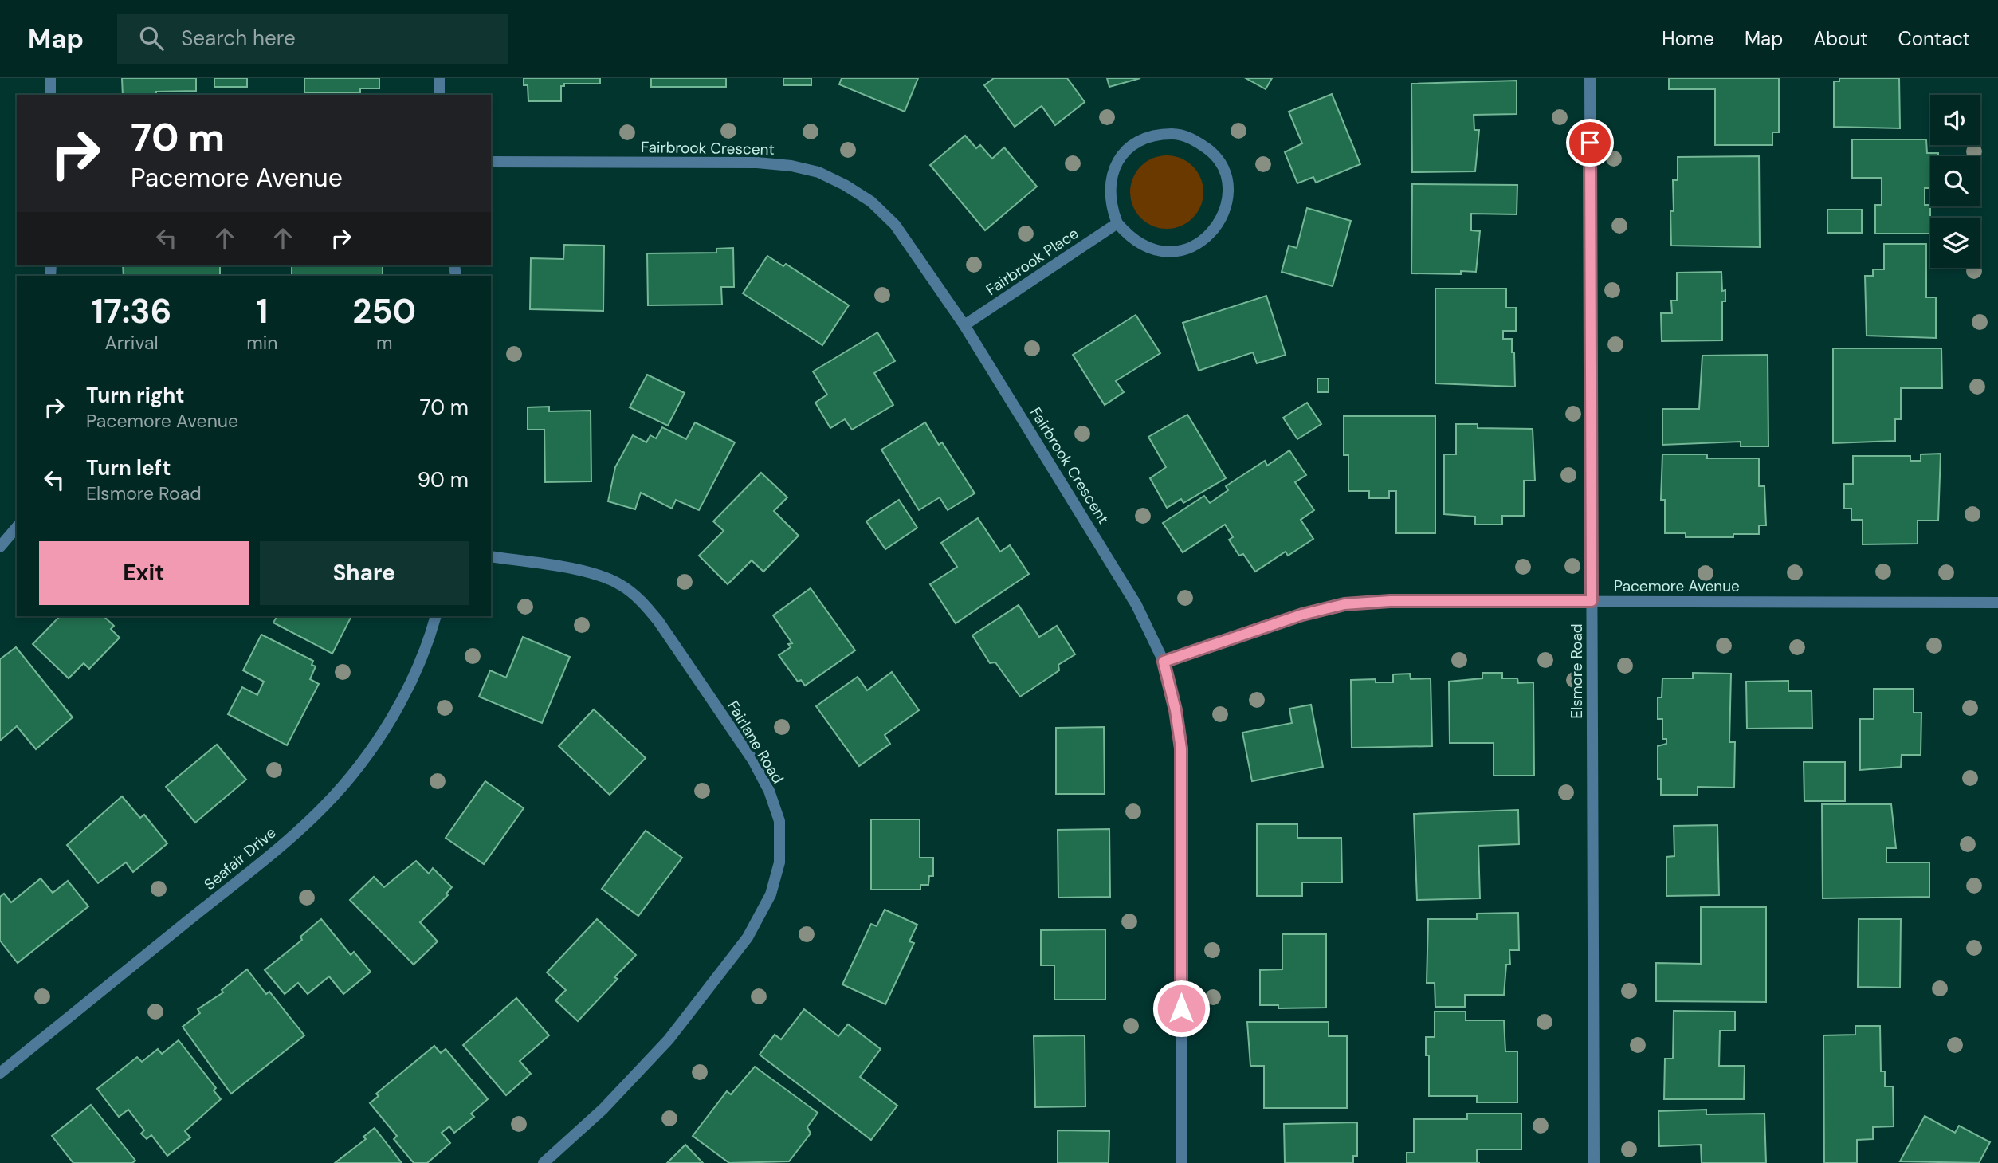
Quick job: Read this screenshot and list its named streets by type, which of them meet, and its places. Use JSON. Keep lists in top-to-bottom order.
{
  "streets": {
    "street": [
      "Fairbrook Crescent",
      "Fairbrook Place",
      "Pacemore Avenue",
      "Elsmore Road",
      "Fairlane Road",
      "Seafair Drive"
    ]
  },
  "crossings": [
    ["Fairbrook Crescent", "Fairbrook Place"],
    ["Fairbrook Crescent", "Pacemore Avenue"],
    ["Pacemore Avenue", "Elsmore Road"]
  ],
  "page": {
    "header": "Map",
    "search": "Search here",
    "nav": [
      "Home",
      "Map",
      "About",
      "Contact"
    ],
    "turn": ["70 m", "Pacemore Avenue"],
    "eta": [
      "17:36",
      "Arrival",
      "1",
      "min",
      "250",
      "m"
    ],
    "list": [
      {
        "name": "Turn right",
        "note": "Pacemore Avenue",
        "value": "70 m"
      },
      {
        "name": "Turn left",
        "note": "Elsmore Road",
        "value": "90 m"
      }
    ],
    "buttons": ["Exit", "Share"]
  }
}
